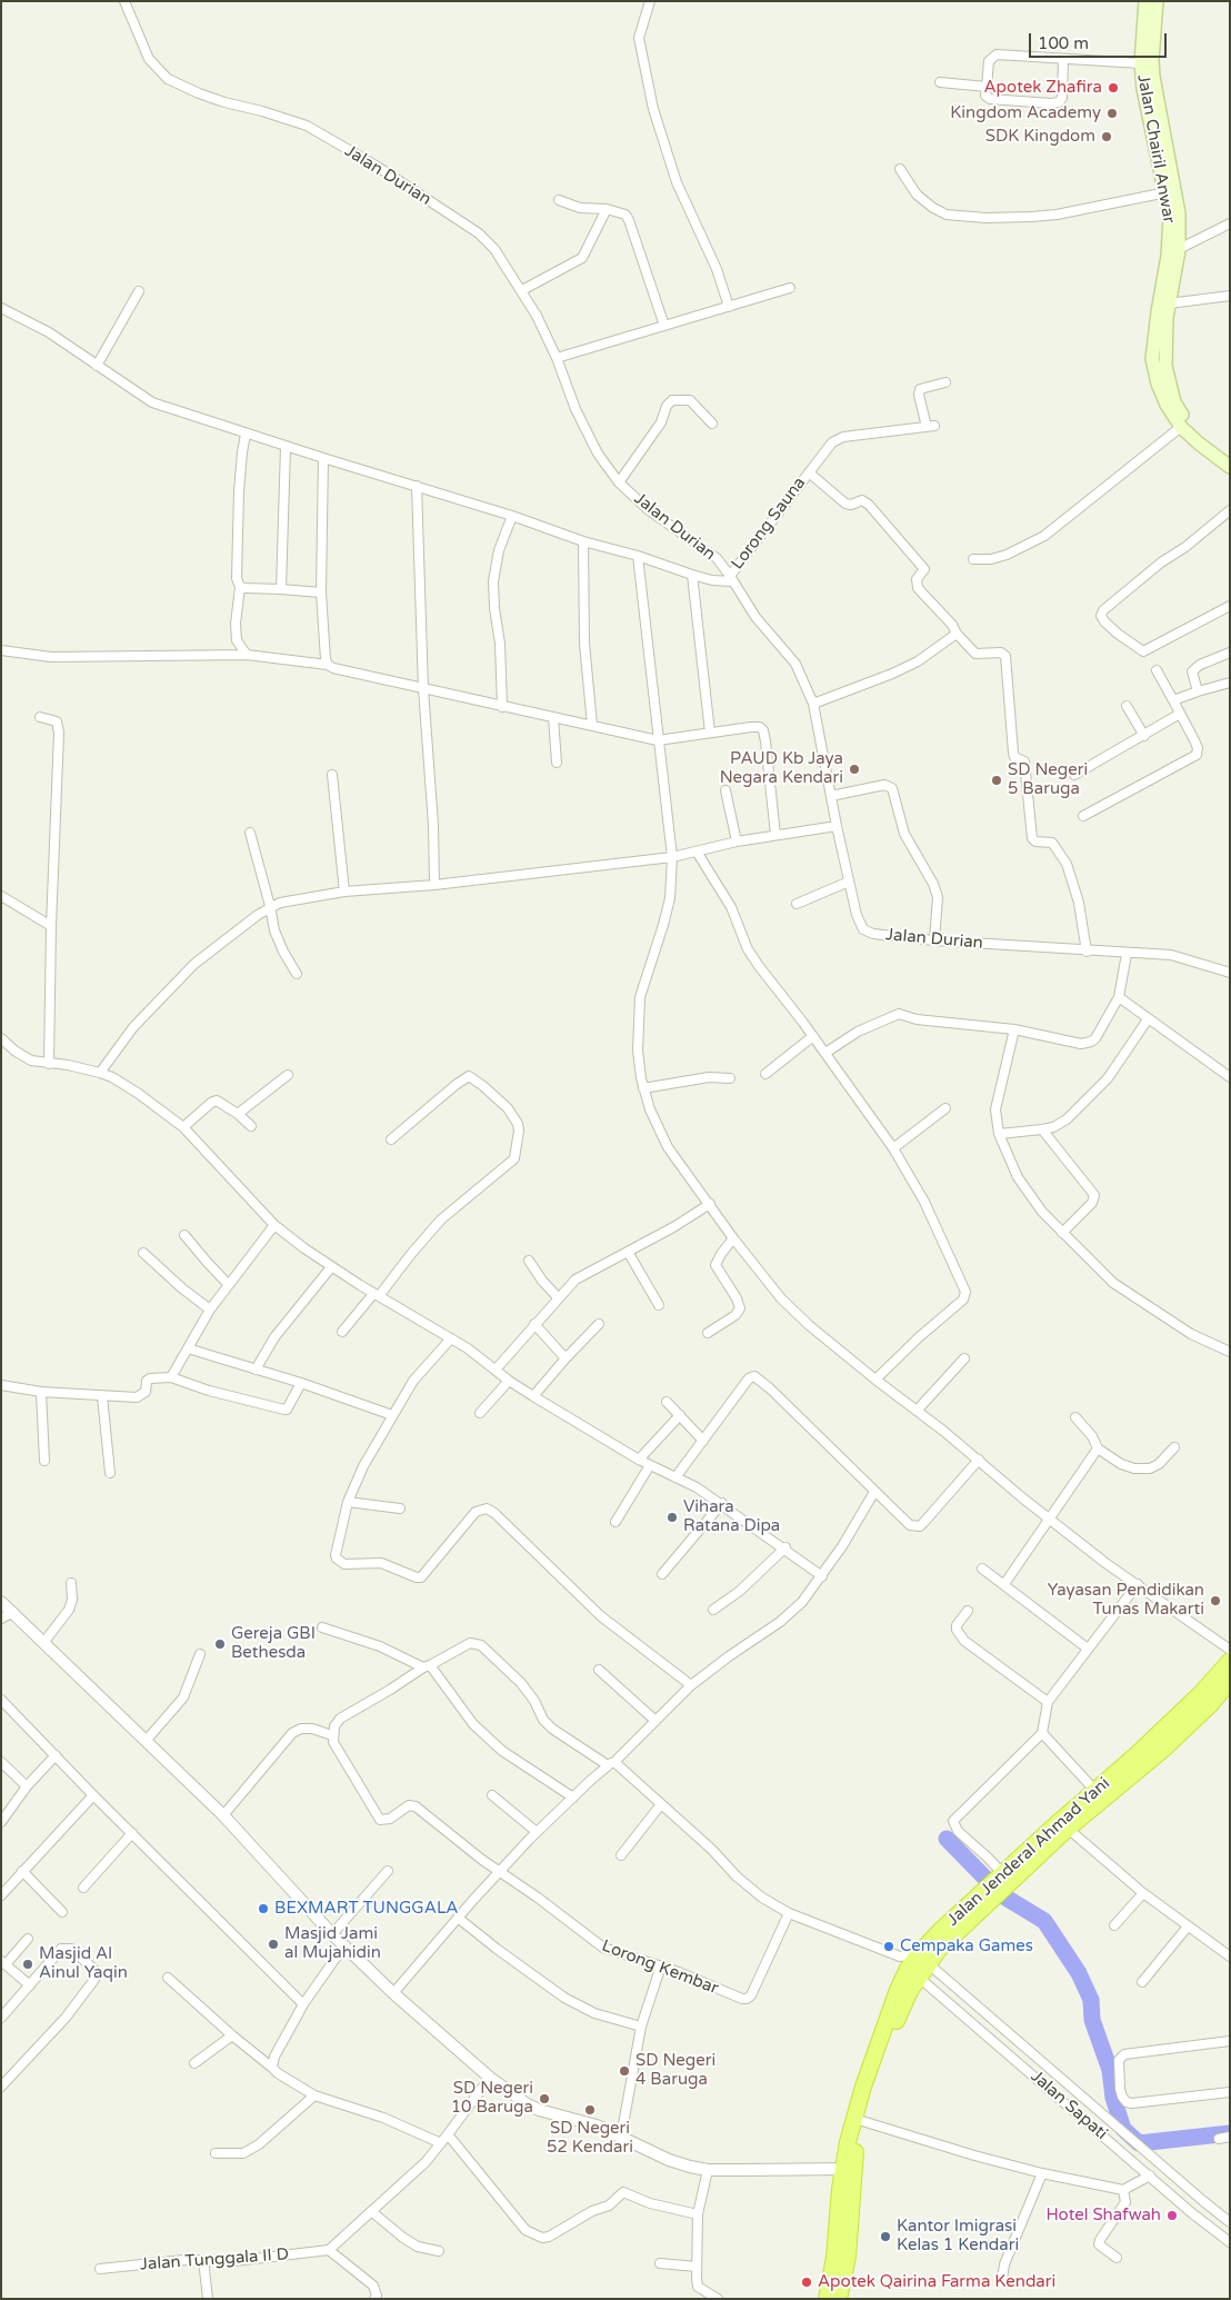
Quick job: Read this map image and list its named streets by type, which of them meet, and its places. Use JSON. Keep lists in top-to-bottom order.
{
  "streets": {
    "highway": ["Jalan Jenderal Ahmad Yani"],
    "main road": ["Jalan Chairil Anwar"],
    "street": [
      "Jalan Durian",
      "Lorong Sauna",
      "Lorong Kembar",
      "Jalan Sapati",
      "Jalan Tunggala II D"
    ]
  },
  "crossings": [
    ["Jalan Durian", "Lorong Sauna"],
    ["Jalan Jenderal Ahmad Yani", "Jalan Sapati"]
  ],
  "places": [
    "Apotek Zhafira",
    "Kingdom Academy",
    "SDK Kingdom",
    "PAUD Kb Jaya Negara Kendari",
    "SD Negeri 5 Baruga",
    "Vihara Ratana Dipa",
    "Yayasan Pendidikan Tunas Makarti",
    "Gereja GBI Bethesda",
    "BEXMART TUNGGALA",
    "Masjid Jami al Mujahidin",
    "Cempaka Games",
    "Masjid Al Ainul Yaqin",
    "SD Negeri 4 Baruga",
    "SD Negeri 10 Baruga",
    "SD Negeri 52 Kendari",
    "Hotel Shafwah",
    "Kantor Imigrasi Kelas 1 Kendari",
    "Apotek Qairina Farma Kendari"
  ],
  "scale_bar": "100 m"
}
